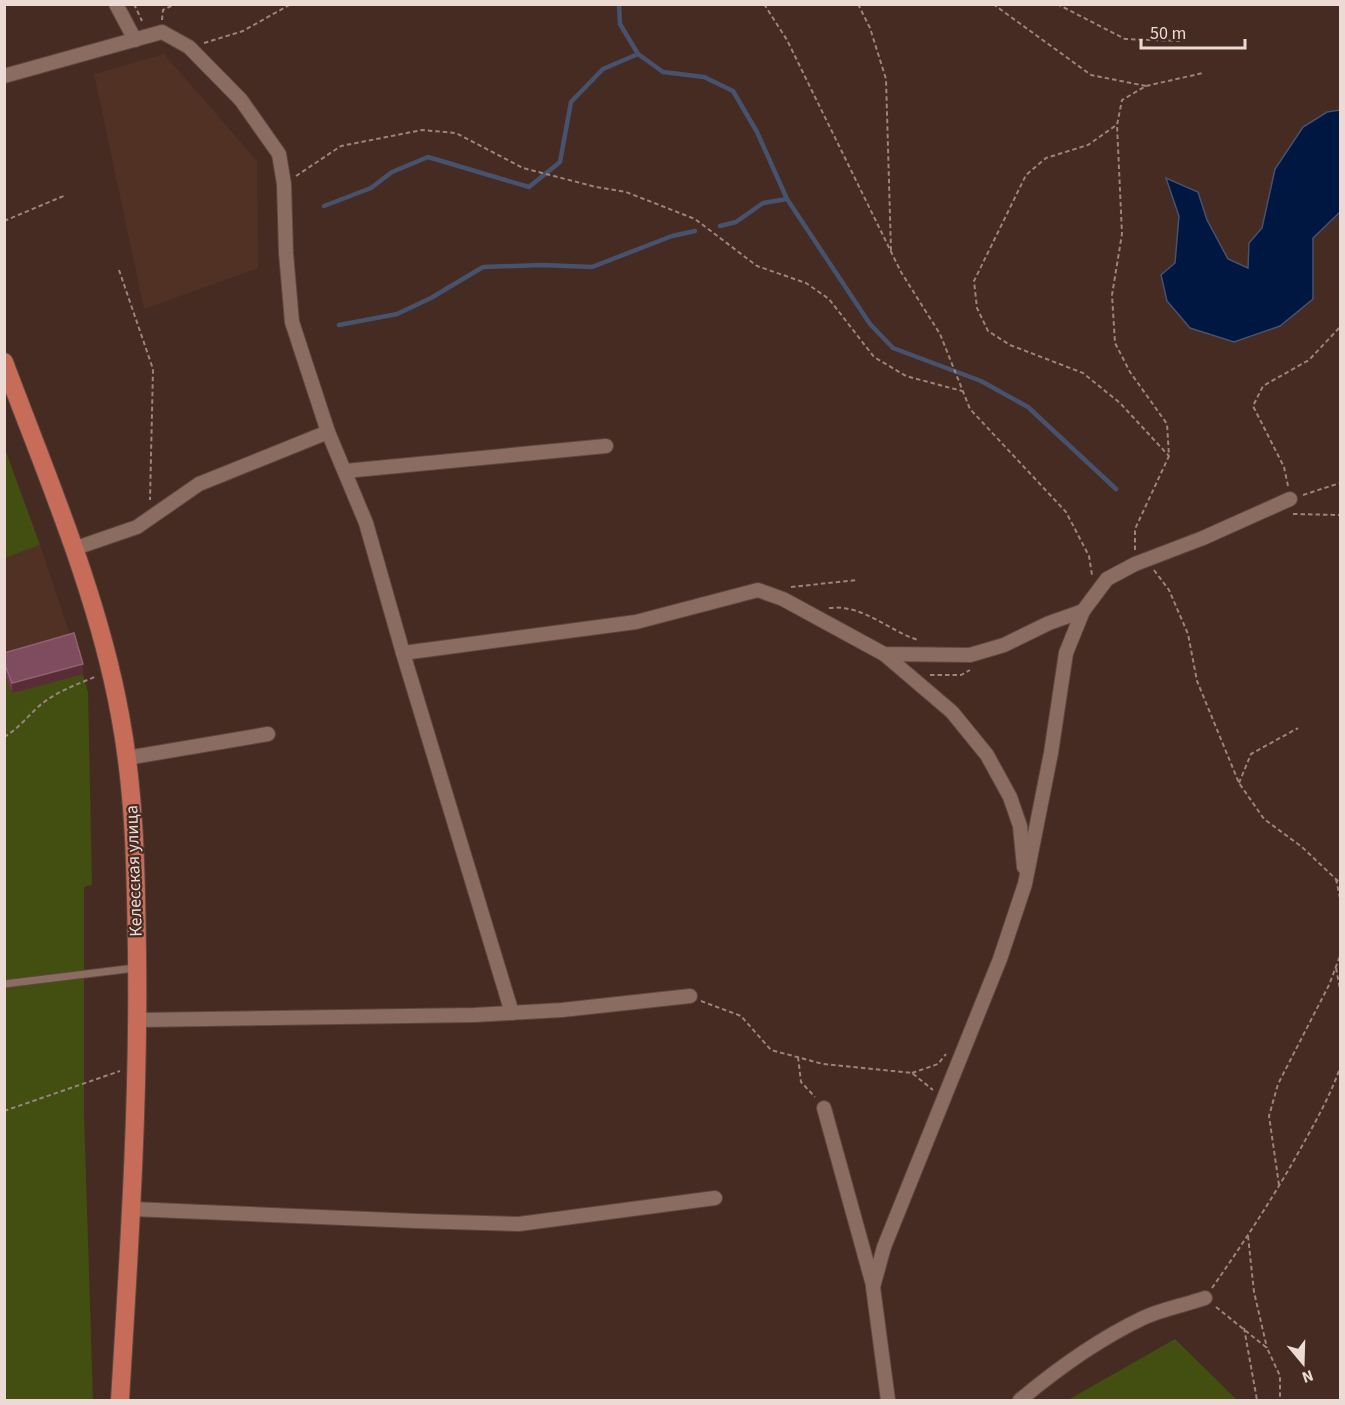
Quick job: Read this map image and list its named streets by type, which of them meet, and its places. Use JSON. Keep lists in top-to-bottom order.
{
  "streets": {
    "main road": ["Келесская улица"]
  },
  "scale_bar": "50 m",
  "north": "bottom"
}
